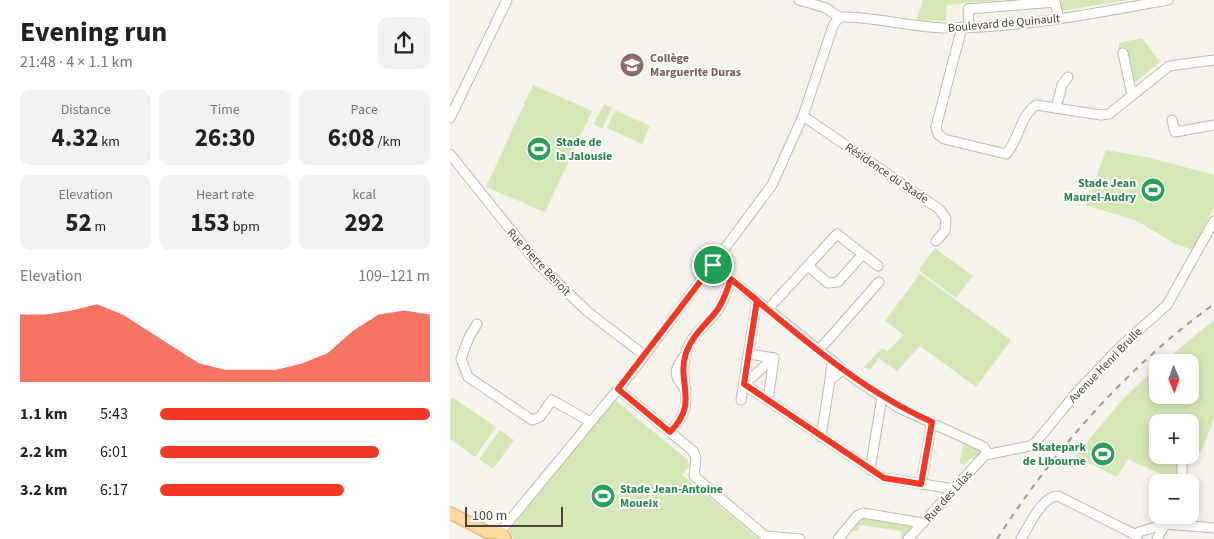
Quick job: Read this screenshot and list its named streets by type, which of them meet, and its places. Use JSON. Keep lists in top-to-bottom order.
{
  "streets": {
    "street": [
      "Boulevard de Quinault",
      "Résidence du Stade",
      "Rue Pierre Benoît",
      "Avenue Henri Brulle",
      "Rue des Lilas"
    ]
  },
  "crossings": [
    ["Avenue Henri Brulle", "Rue des Lilas"]
  ],
  "places": {
    "school or university": ["Collège Marguerite Duras"],
    "sports": [
      "Stade de la Jalousie",
      "Stade Jean Maurel-Audry",
      "Skatepark de Libourne",
      "Stade Jean-Antoine Moueix"
    ]
  },
  "scale_bar": "100 m",
  "north": "bottom",
  "page": {
    "heading": ["Evening run", "21:48 · 4 × 1.1 km"],
    "stats": [
      ["Distance", "4.32 km"],
      ["Time", "26:30"],
      ["Pace", "6:08 /km"],
      ["Elevation", "52 m"],
      ["Heart rate", "153 bpm"],
      ["kcal", "292"]
    ],
    "chart": ["Elevation", "109–121 m"],
    "map_buttons": ["+", "−"],
    "list": [
      {
        "name": "1.1 km",
        "note": "5:43"
      },
      {
        "name": "2.2 km",
        "note": "6:01"
      },
      {
        "name": "3.2 km",
        "note": "6:17"
      }
    ],
    "scale": "100 m"
  }
}
